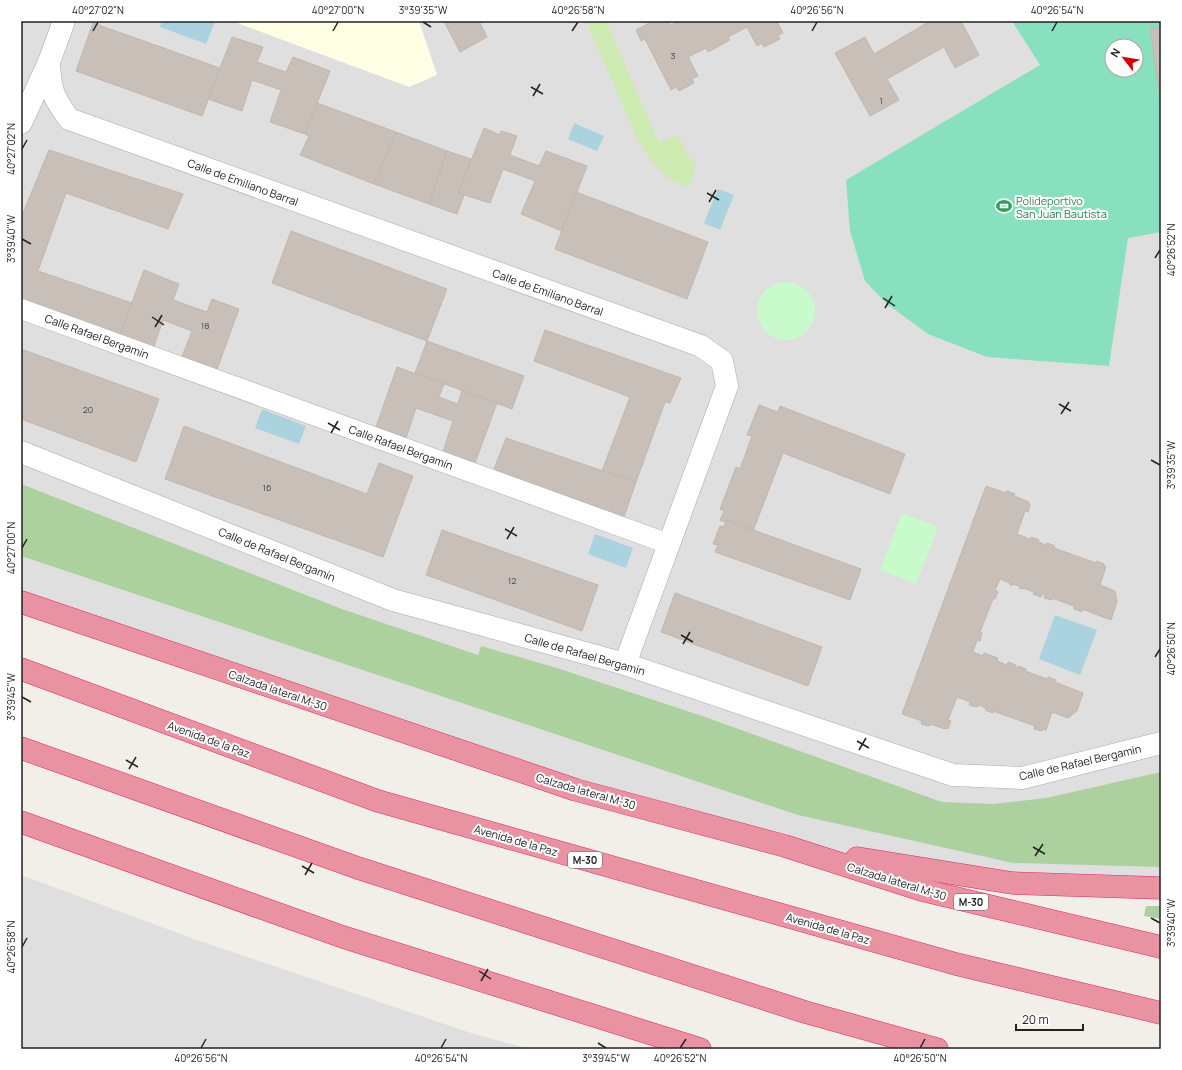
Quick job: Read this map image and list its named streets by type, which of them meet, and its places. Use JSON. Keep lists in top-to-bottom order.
{
  "streets": {
    "highway": ["Calzada lateral M-30", "Avenida de la Paz", "M-30"],
    "street": ["Calle de Emiliano Barral", "Calle Rafael Bergamín", "Calle de Rafael Bergamín"]
  },
  "crossings": [
    ["Calle de Emiliano Barral", "Calle Rafael Bergamín"],
    ["Calle de Emiliano Barral", "Calle de Rafael Bergamín"]
  ],
  "places": {
    "sports": ["Polideportivo San Juan Bautista"]
  },
  "house_numbers": [
    "3",
    "1",
    "18",
    "20",
    "16",
    "12"
  ],
  "scale_bar": "20 m",
  "north": "top left",
  "coordinates": [
    "40°27'02\"N",
    "40°27'00\"N",
    "3°39'35\"W",
    "40°26'58\"N",
    "40°26'56\"N",
    "40°26'54\"N",
    "3°39'40\"W",
    "40°26'52\"N",
    "40°26'50\"N",
    "3°39'45\"W"
  ]
}
